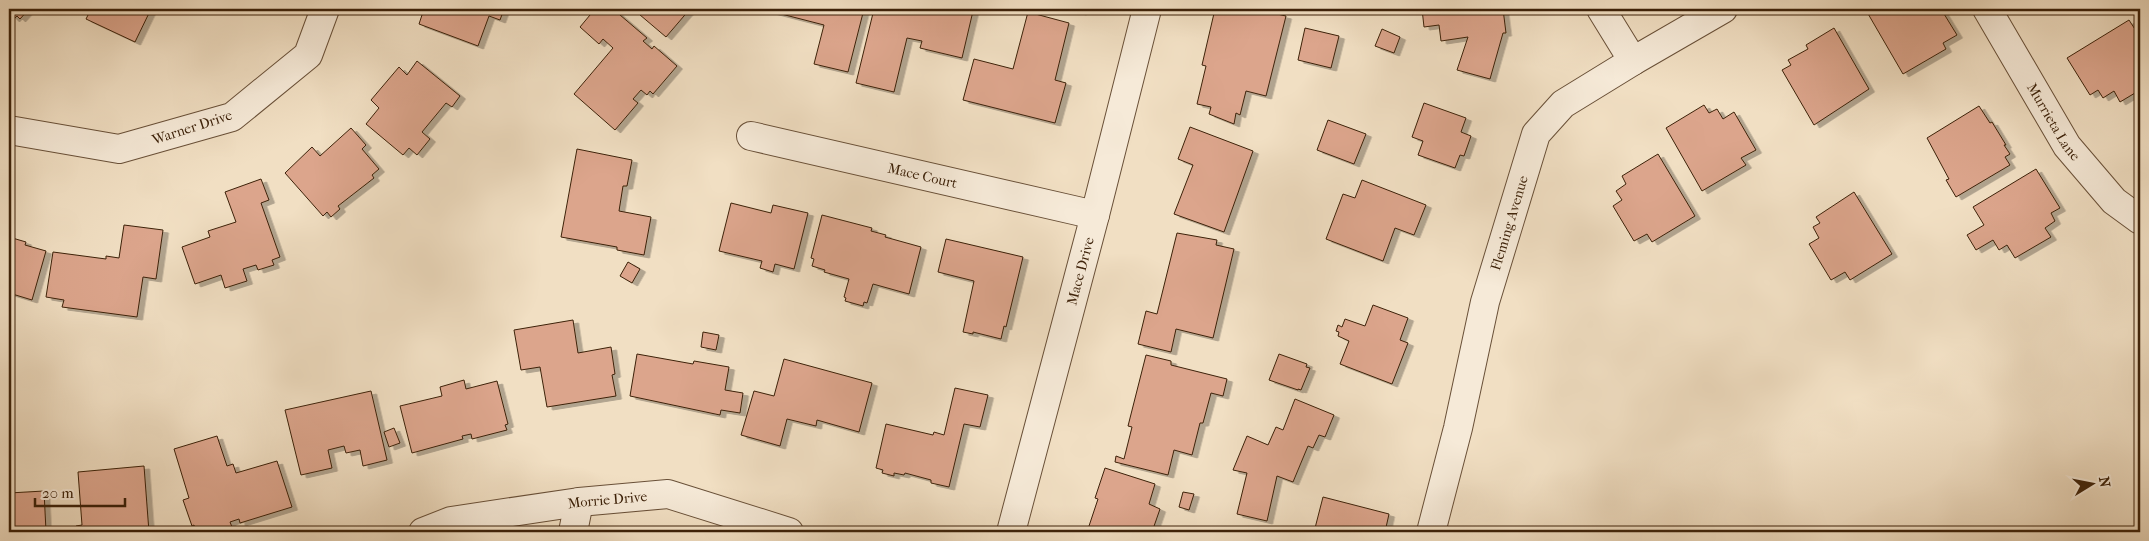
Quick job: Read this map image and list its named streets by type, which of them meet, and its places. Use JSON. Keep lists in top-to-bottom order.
{
  "streets": {
    "street": [
      "Murrieta Lane",
      "Warner Drive",
      "Mace Court",
      "Fleming Avenue",
      "Mace Drive",
      "Morrie Drive"
    ]
  },
  "crossings": [
    ["Mace Court", "Mace Drive"]
  ],
  "scale_bar": "20 m",
  "north": "right"
}
